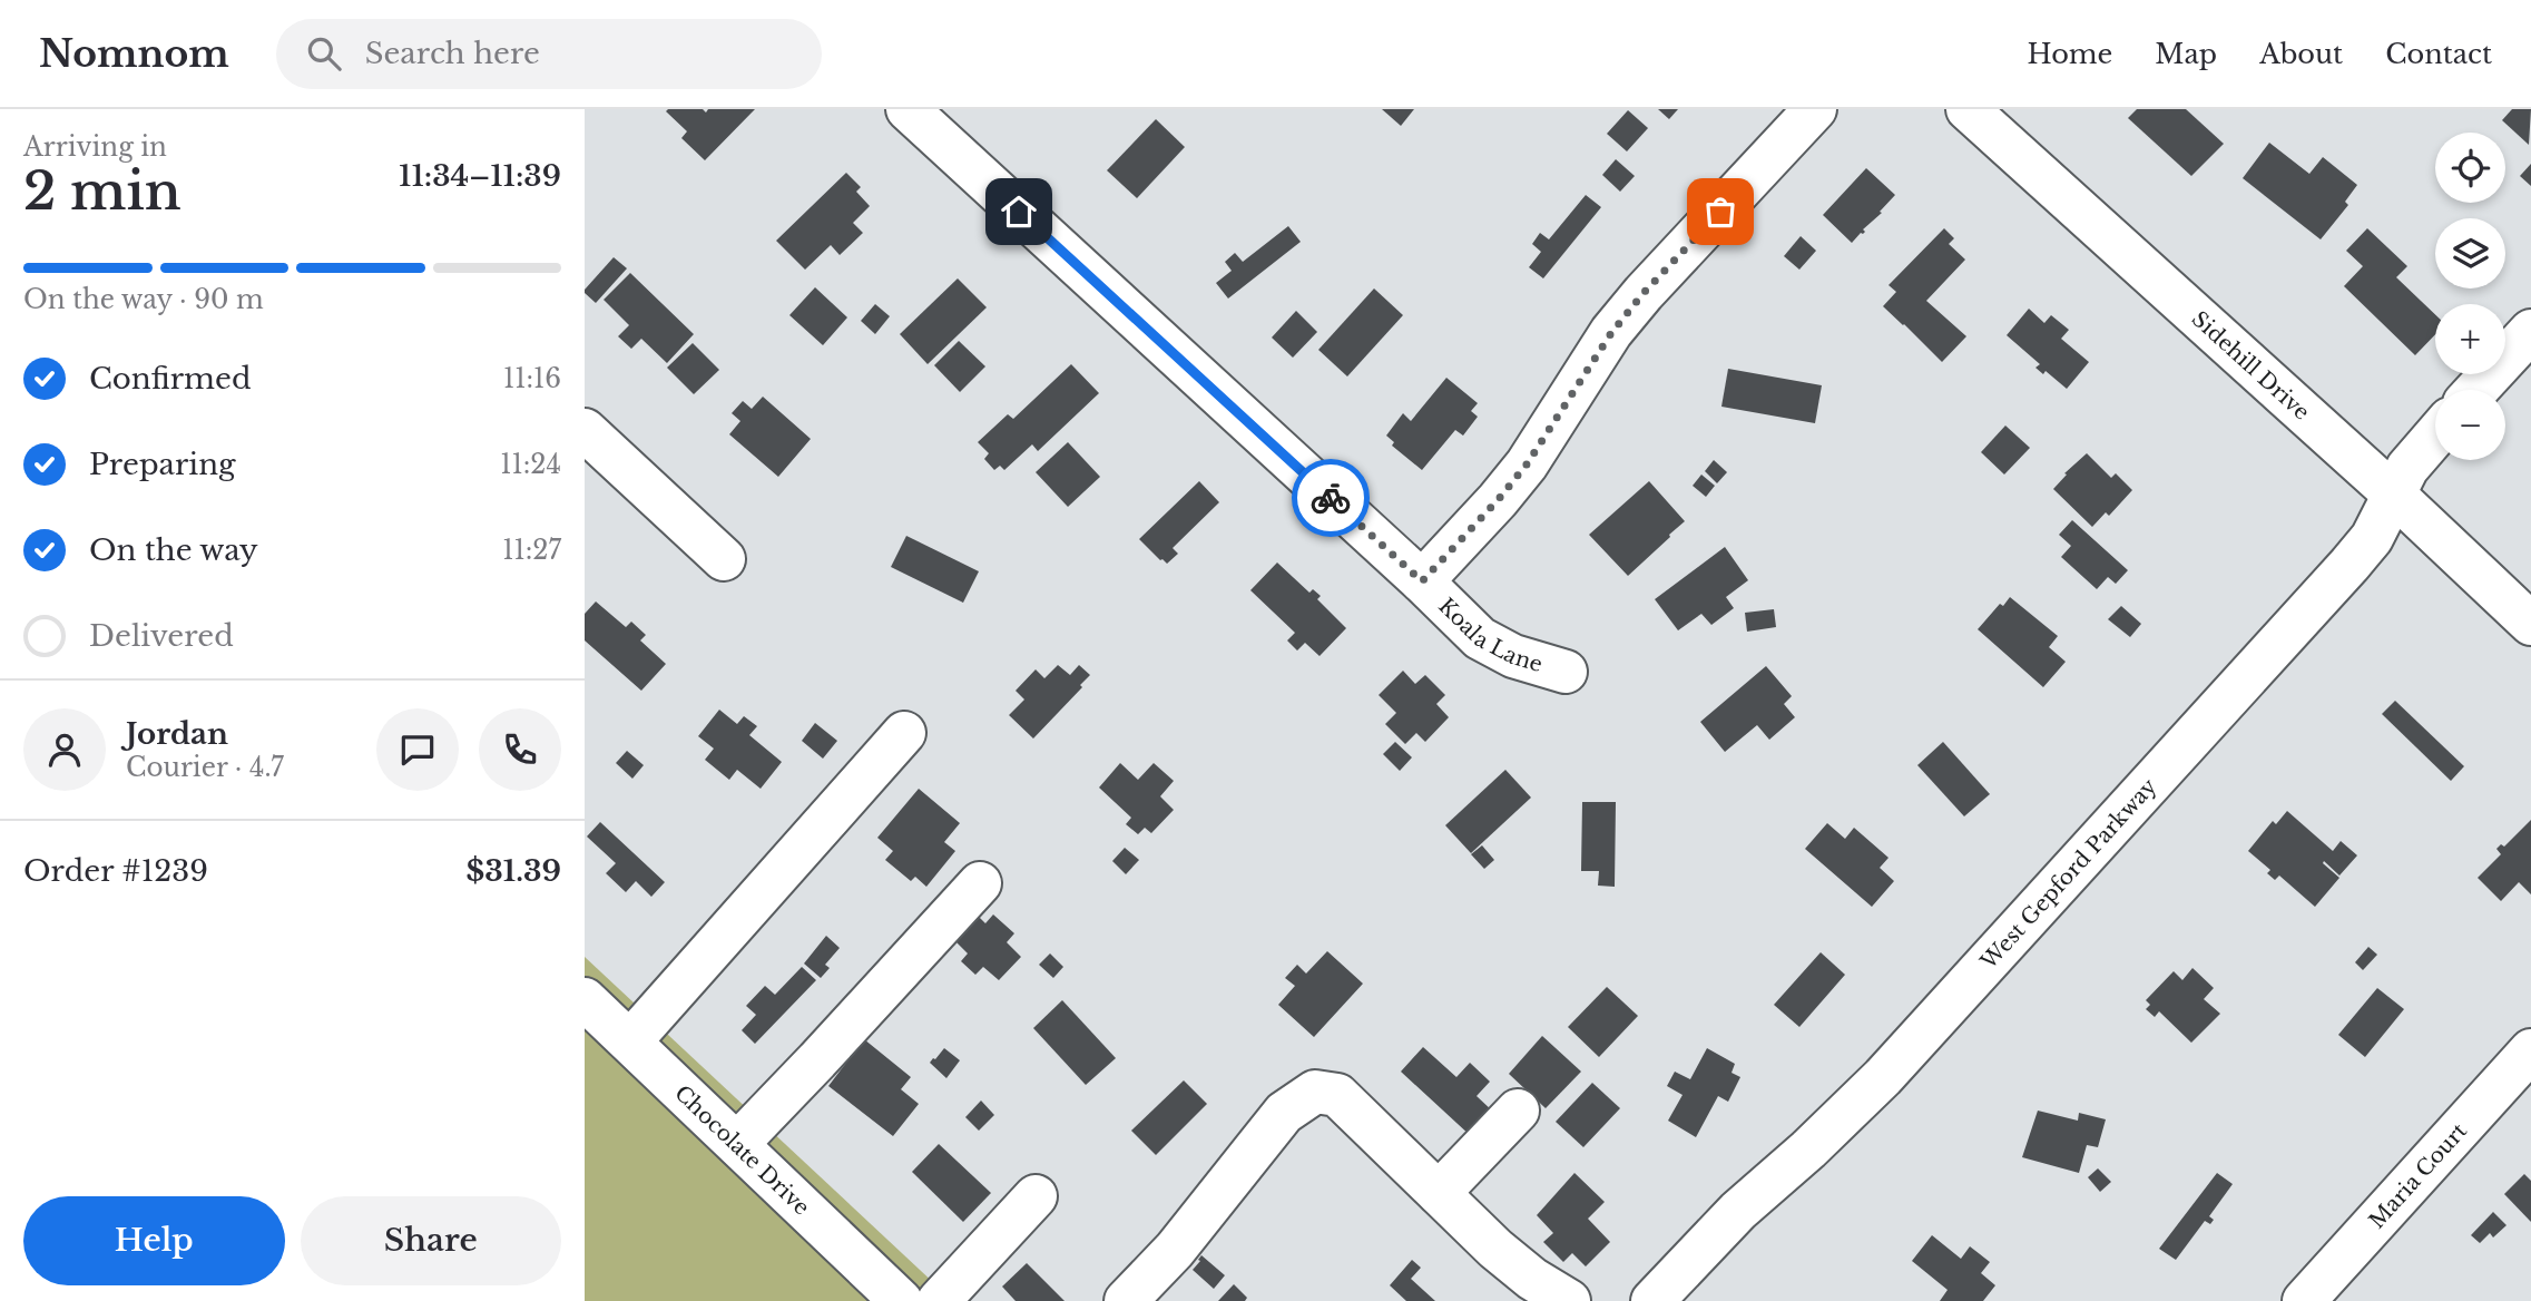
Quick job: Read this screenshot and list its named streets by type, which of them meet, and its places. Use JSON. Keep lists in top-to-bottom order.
{
  "streets": {
    "street": [
      "Sidehill Drive",
      "Koala Lane",
      "West Gepford Parkway",
      "Chocolate Drive",
      "Maria Court"
    ]
  },
  "crossings": [
    ["Sidehill Drive", "West Gepford Parkway"]
  ],
  "page": {
    "header": "Nomnom",
    "search": "Search here",
    "nav": [
      "Home",
      "Map",
      "About",
      "Contact"
    ],
    "heading": ["2 min", "Arriving in", "11:34–11:39"],
    "panel": [
      "Jordan",
      "Courier · 4.7",
      "Order #1239",
      "$31.39"
    ],
    "map_buttons": ["+", "−"],
    "bar": "On the way · 90 m",
    "list": [
      ["Confirmed", "11:16"],
      ["Preparing", "11:24"],
      ["On the way", "11:27"],
      "Delivered"
    ],
    "buttons": ["Help", "Share"]
  }
}
